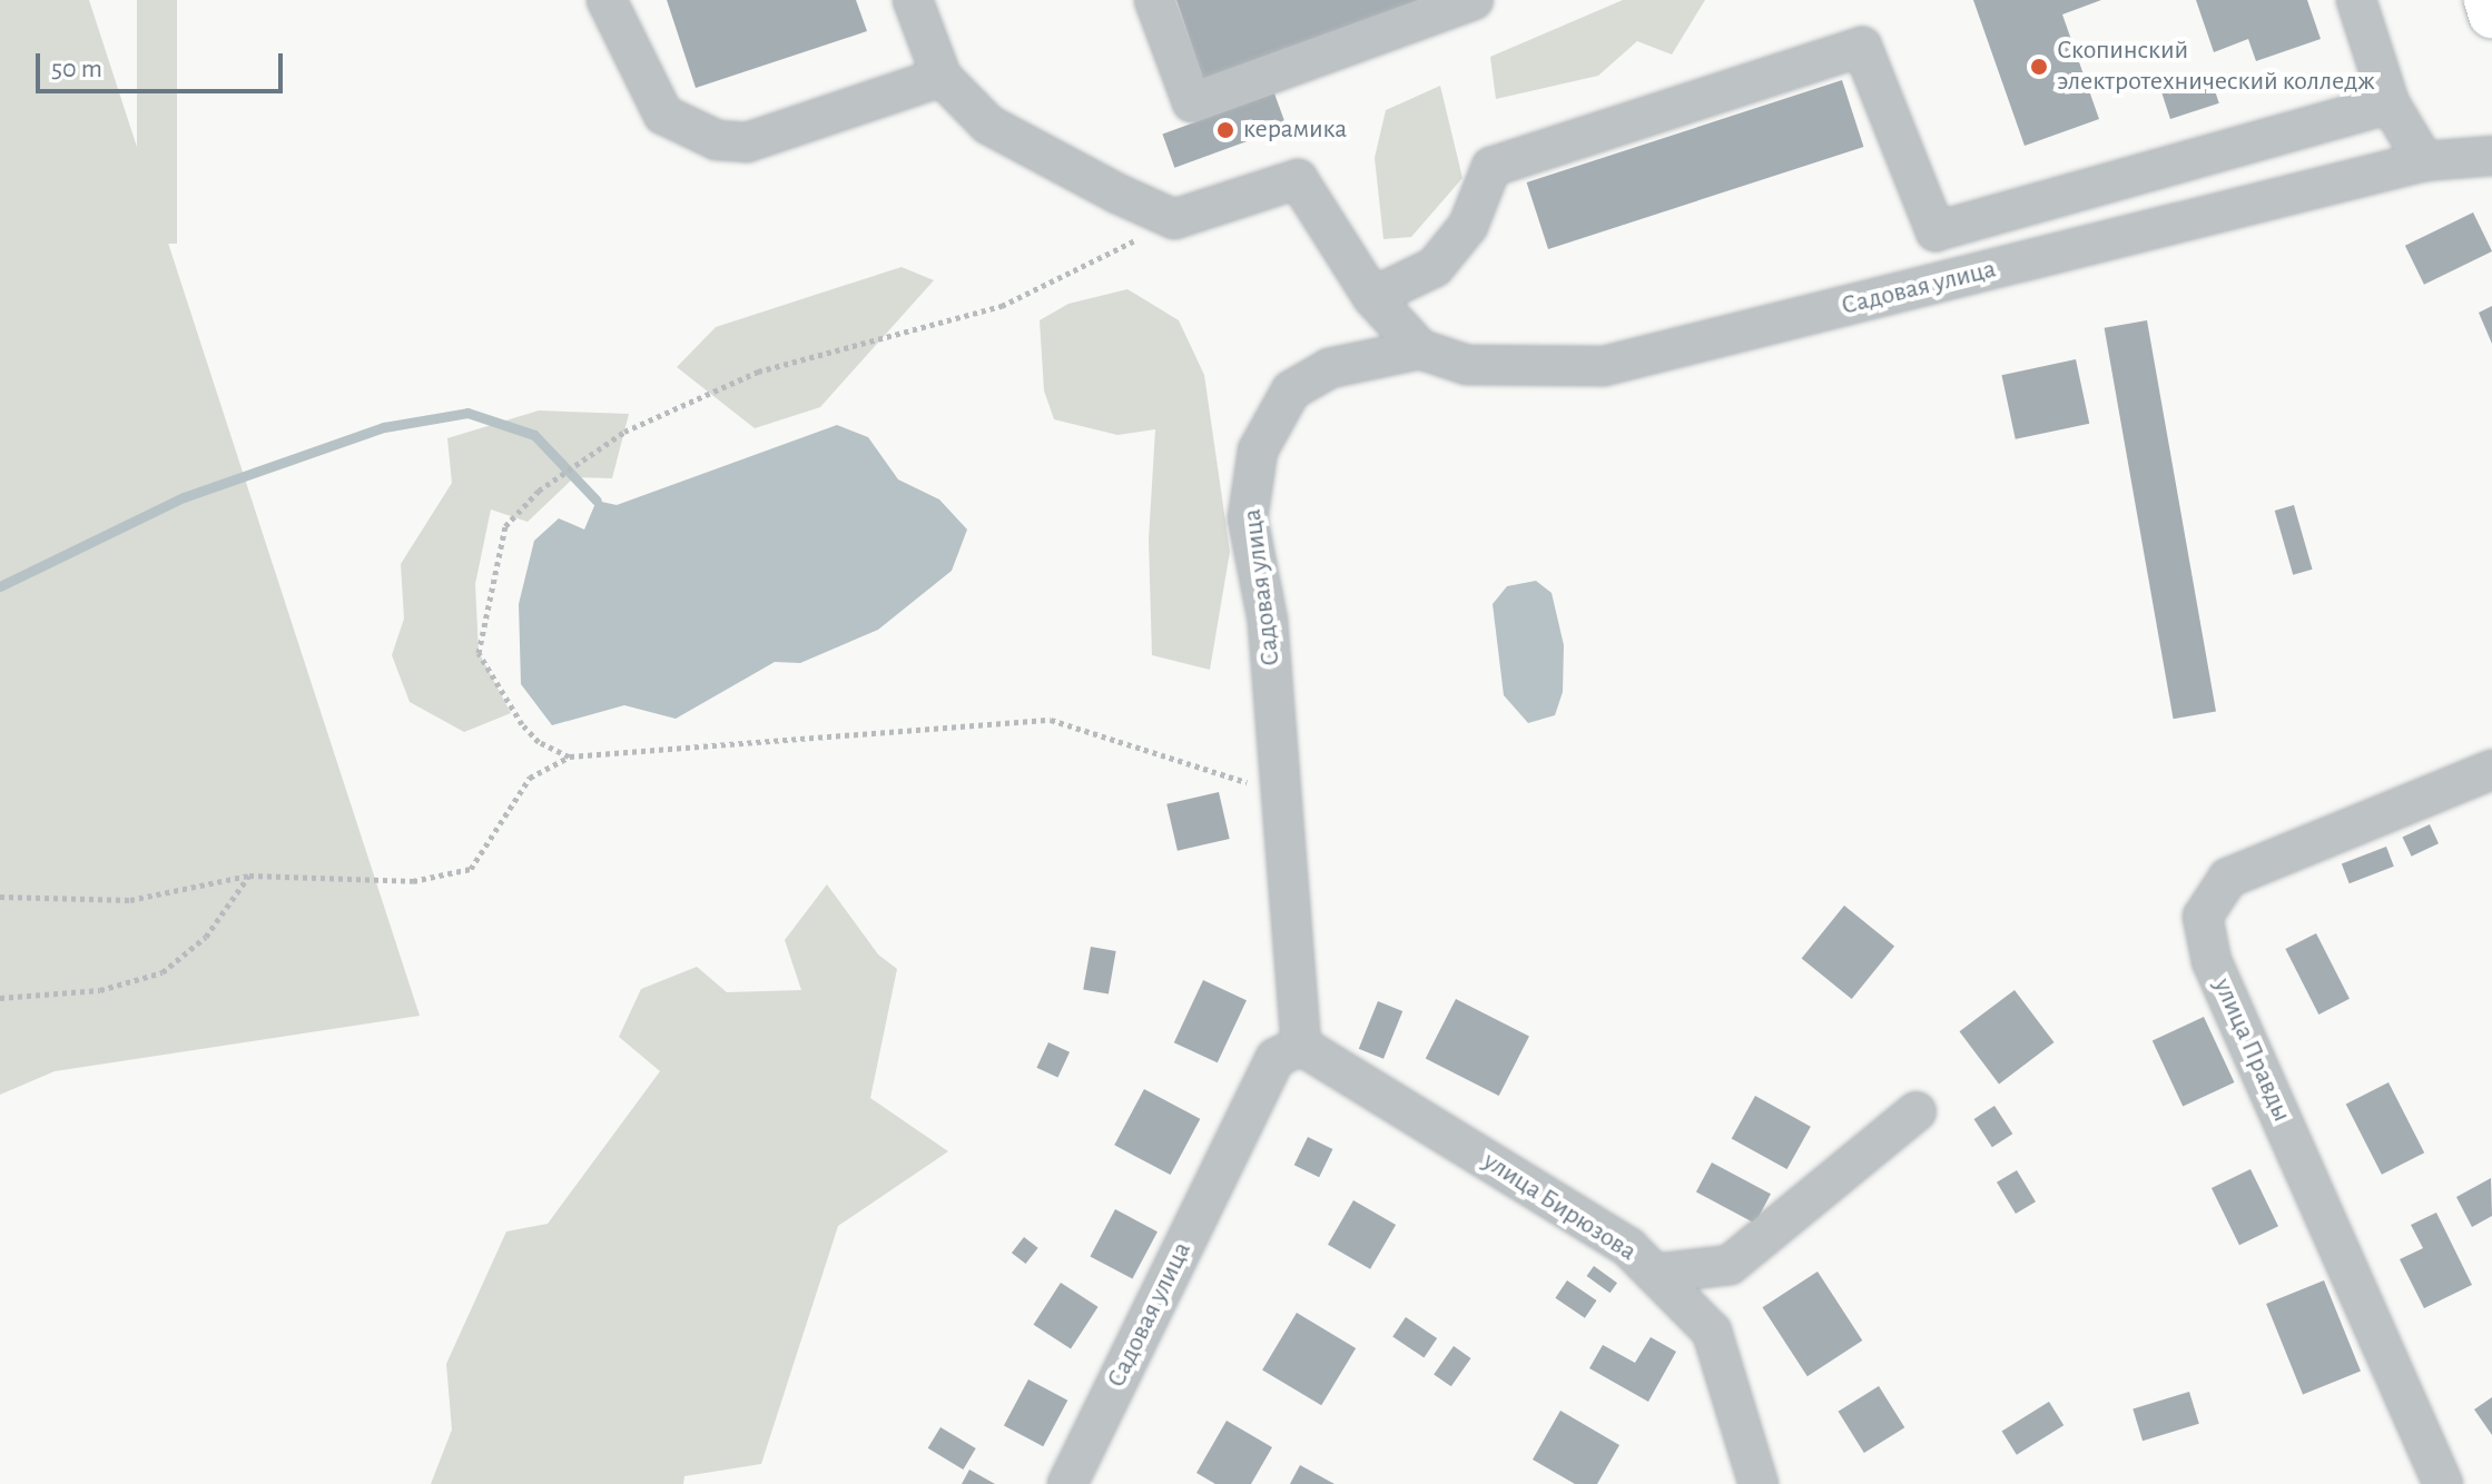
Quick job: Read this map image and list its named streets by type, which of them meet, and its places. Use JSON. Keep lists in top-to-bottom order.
{
  "streets": {
    "street": ["Садовая улица", "улица Правды", "улица Бирюзова"]
  },
  "crossings": [
    ["Садовая улица", "улица Бирюзова"]
  ],
  "places": ["Скопинский электротехнический колледж", "керамика"],
  "scale_bar": "50 m"
}
